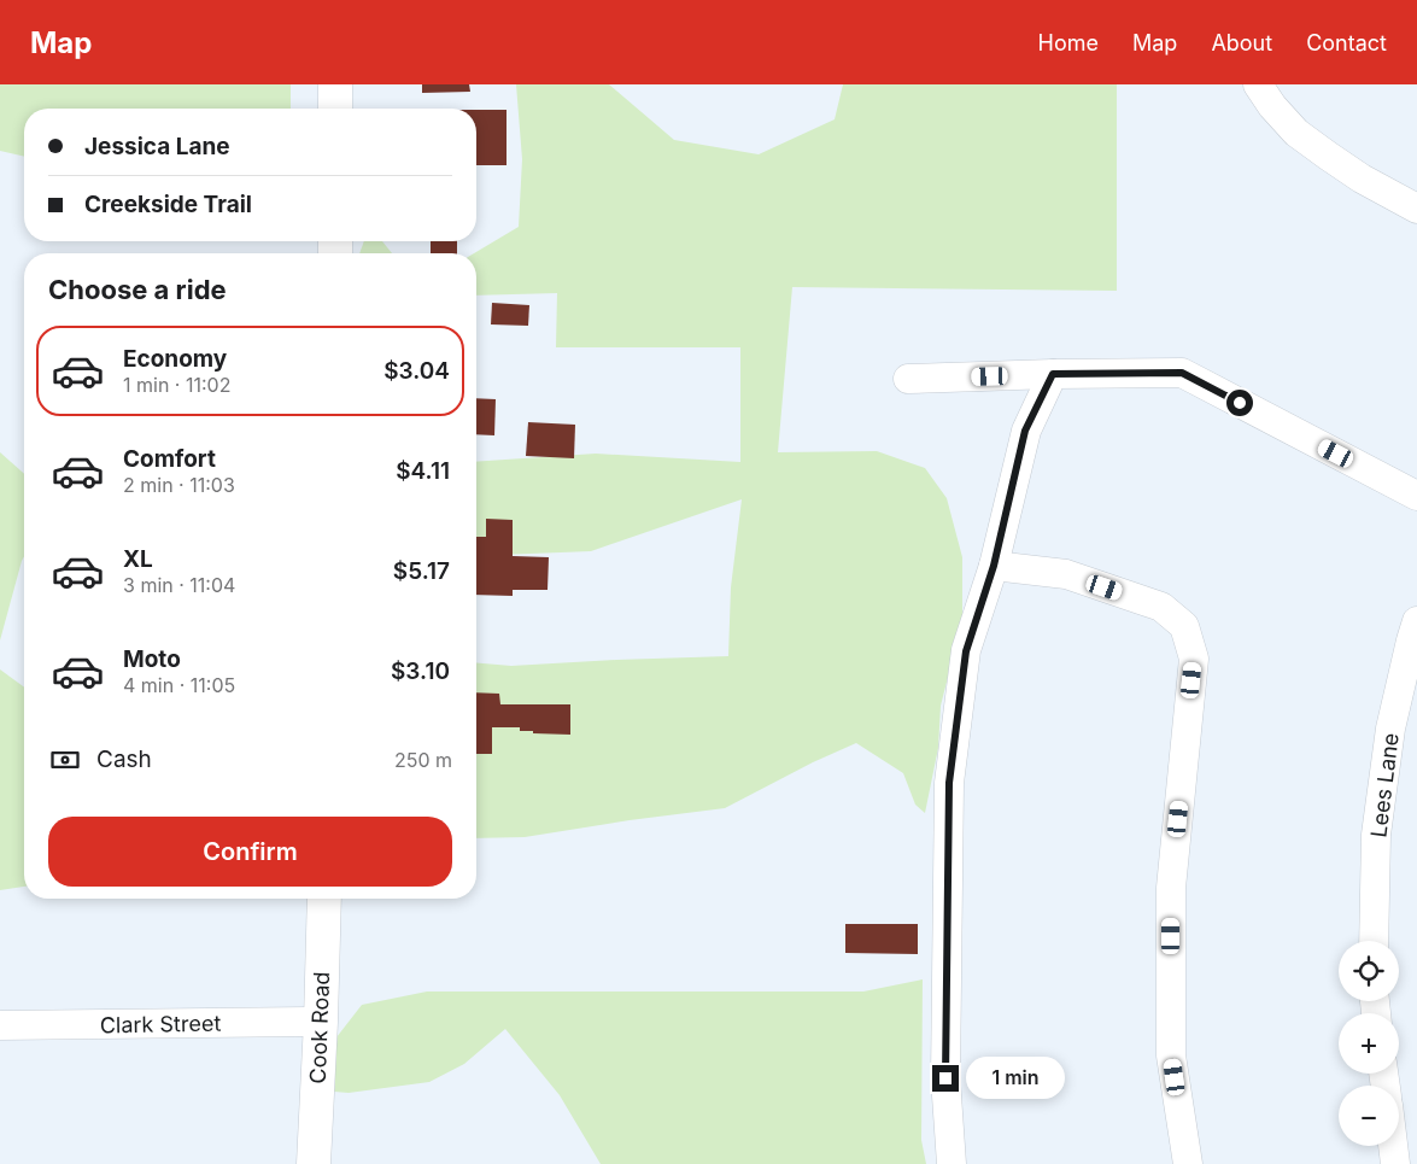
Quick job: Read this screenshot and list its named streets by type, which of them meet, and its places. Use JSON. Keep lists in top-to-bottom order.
{
  "streets": {
    "street": ["Lees Lane", "Clark Street", "Cook Road"]
  },
  "crossings": [
    ["Clark Street", "Cook Road"]
  ],
  "page": {
    "header": "Map",
    "nav": [
      "Home",
      "Map",
      "About",
      "Contact"
    ],
    "banner": ["Jessica Lane", "Creekside Trail"],
    "heading": "Choose a ride",
    "list": [
      {
        "name": "Economy",
        "note": "1 min · 11:02",
        "value": "$3.04"
      },
      {
        "name": "Comfort",
        "note": "2 min · 11:03",
        "value": "$4.11"
      },
      {
        "name": "XL",
        "note": "3 min · 11:04",
        "value": "$5.17"
      },
      {
        "name": "Moto",
        "note": "4 min · 11:05",
        "value": "$3.10"
      }
    ],
    "pay": ["Cash", "250 m"],
    "buttons": "Confirm",
    "map_buttons": ["+", "−"],
    "bubble": "1 min"
  }
}
